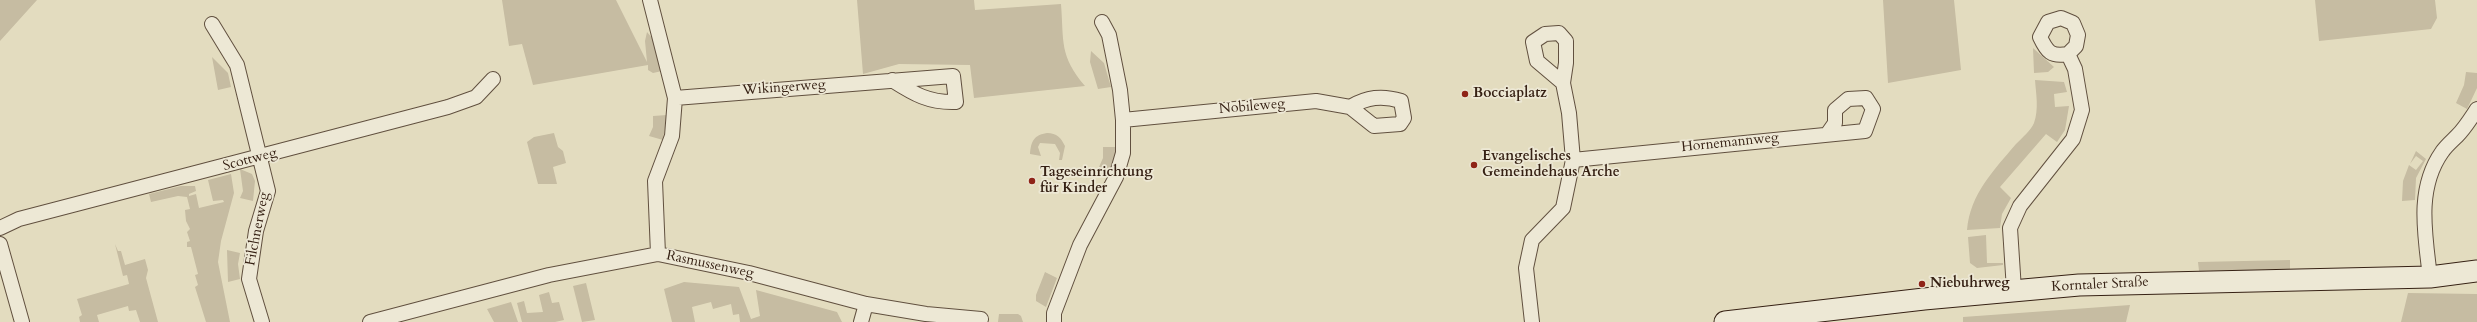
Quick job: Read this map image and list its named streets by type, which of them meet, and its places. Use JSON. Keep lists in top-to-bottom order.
{
  "streets": {
    "street": [
      "Wikingerweg",
      "Nobileweg",
      "Hornemannweg",
      "Scottweg",
      "Filchnerweg",
      "Rasmussenweg",
      "Korntaler Straße"
    ]
  },
  "crossings": [
    ["Scottweg", "Filchnerweg"]
  ],
  "places": [
    "Bocciaplatz",
    "Evangelisches Gemeindehaus Arche",
    "Tageseinrichtung für Kinder",
    "Niebuhrweg"
  ]
}
